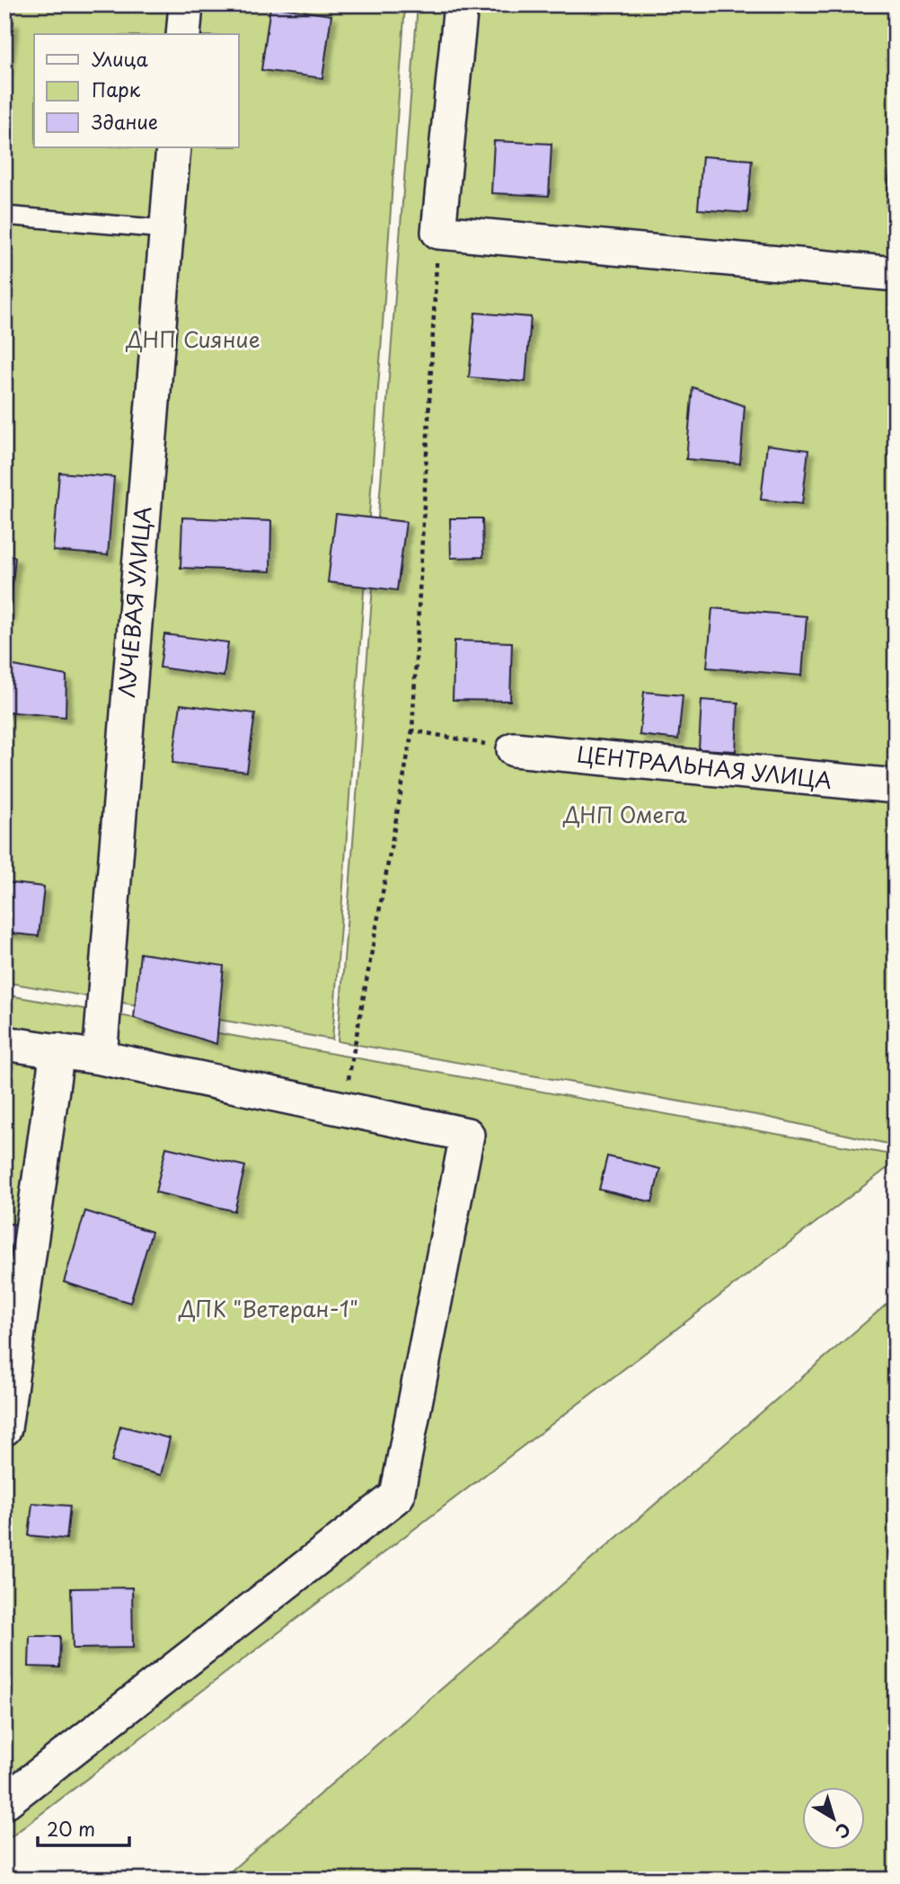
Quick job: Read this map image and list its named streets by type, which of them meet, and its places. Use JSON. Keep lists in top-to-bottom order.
{
  "streets": {
    "street": ["ЛУЧЕВАЯ УЛИЦА", "ЦЕНТРАЛЬНАЯ УЛИЦА"]
  },
  "parks": ["ДНП Сияние", "ДНП Омега", "ДПК \"Ветеран-1\""],
  "legend": ["Улица", "Парк", "Здание"],
  "scale_bar": "20 m",
  "north": "bottom right"
}
